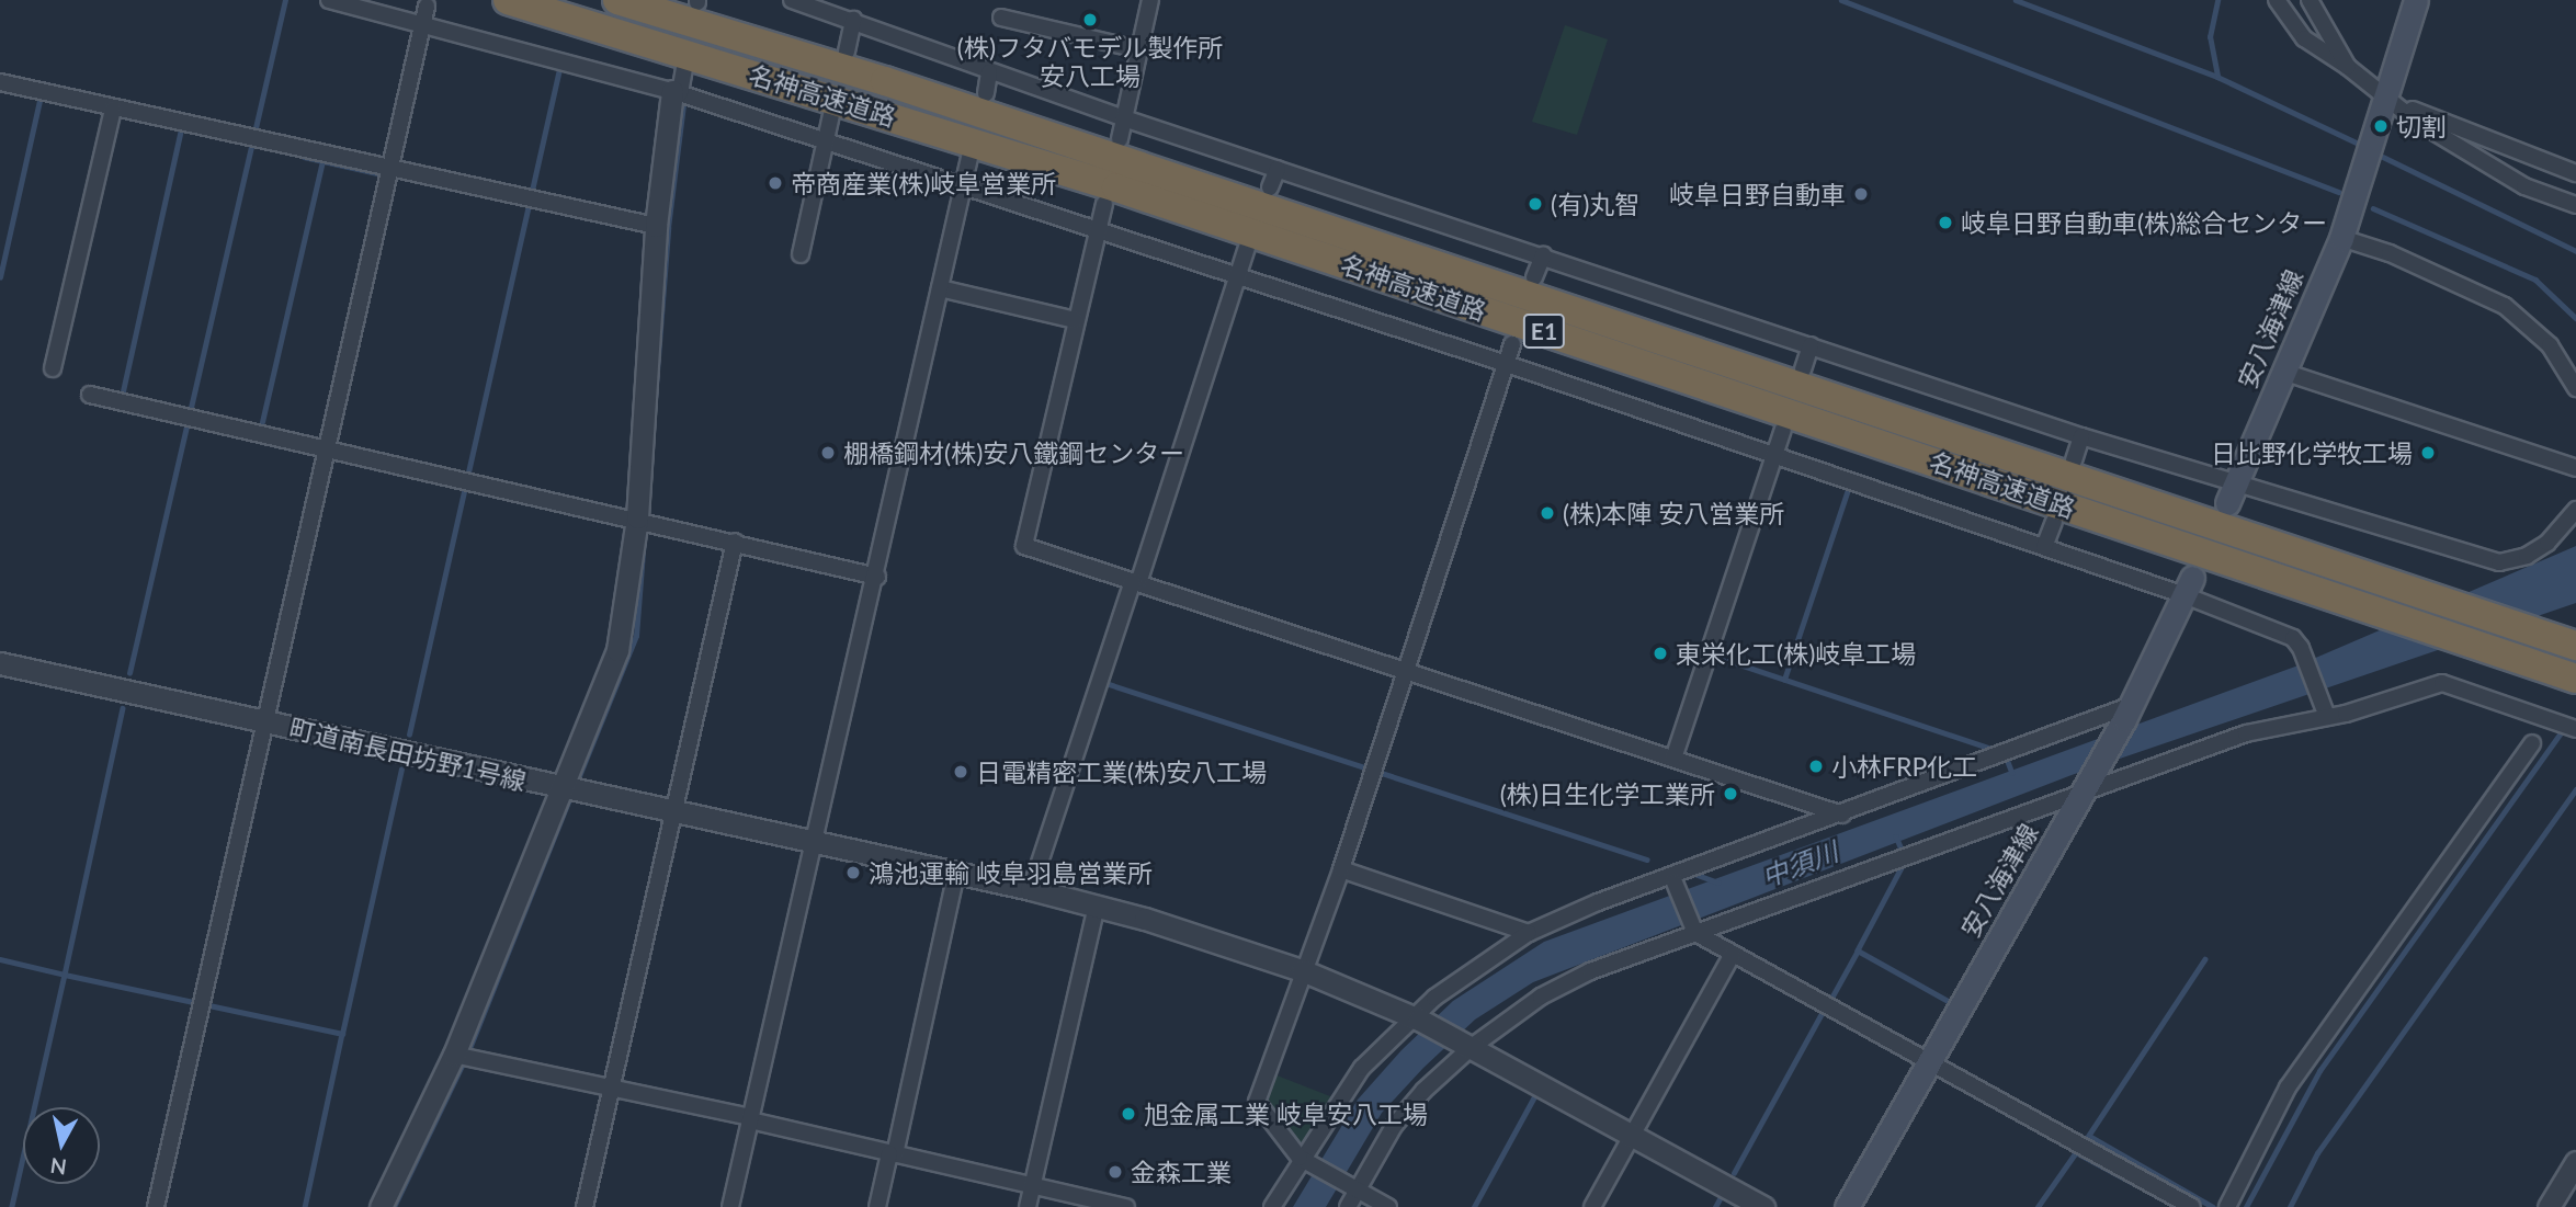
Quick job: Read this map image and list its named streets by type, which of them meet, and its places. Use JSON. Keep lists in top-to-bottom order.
{
  "streets": {
    "highway": ["名神高速道路", "E1"],
    "main road": ["安八海津線"],
    "street": ["町道南長田坊野1号線"]
  },
  "water": ["中須川"],
  "places": [
    "(株)フタバモデル製作所 安八工場",
    "切割",
    "帝商産業(株)岐阜営業所",
    "岐阜日野自動車",
    "(有)丸智",
    "岐阜日野自動車(株)総合センター",
    "棚橋鋼材(株)安八鐵鋼センター",
    "日比野化学牧工場",
    "(株)本陣 安八営業所",
    "東栄化工(株)岐阜工場",
    "小林FRP化工",
    "日電精密工業(株)安八工場",
    "(株)日生化学工業所",
    "鴻池運輸 岐阜羽島営業所",
    "旭金属工業 岐阜安八工場",
    "金森工業"
  ],
  "north": "bottom"
}
